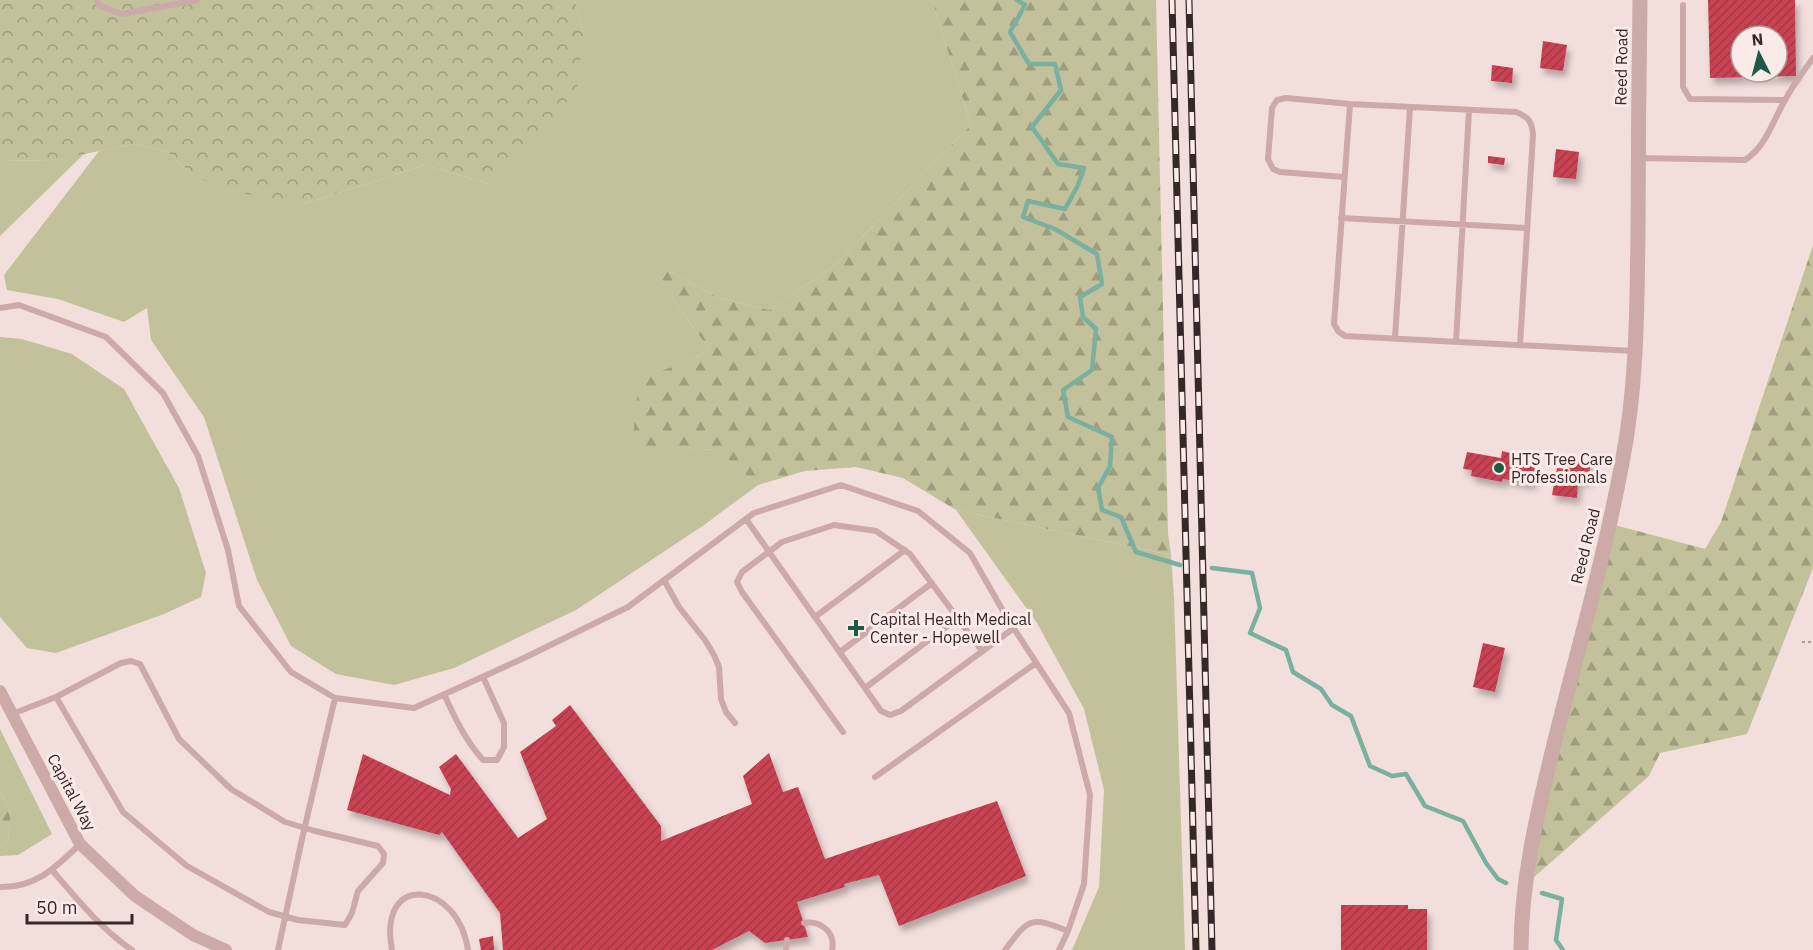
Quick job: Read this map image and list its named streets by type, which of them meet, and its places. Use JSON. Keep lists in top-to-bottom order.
{
  "streets": {
    "street": ["Reed Road", "Capital Way"]
  },
  "places": {
    "other": ["HTS Tree Care Professionals"],
    "health": ["Capital Health Medical Center - Hopewell"]
  },
  "scale_bar": "50 m",
  "north": "top"
}
